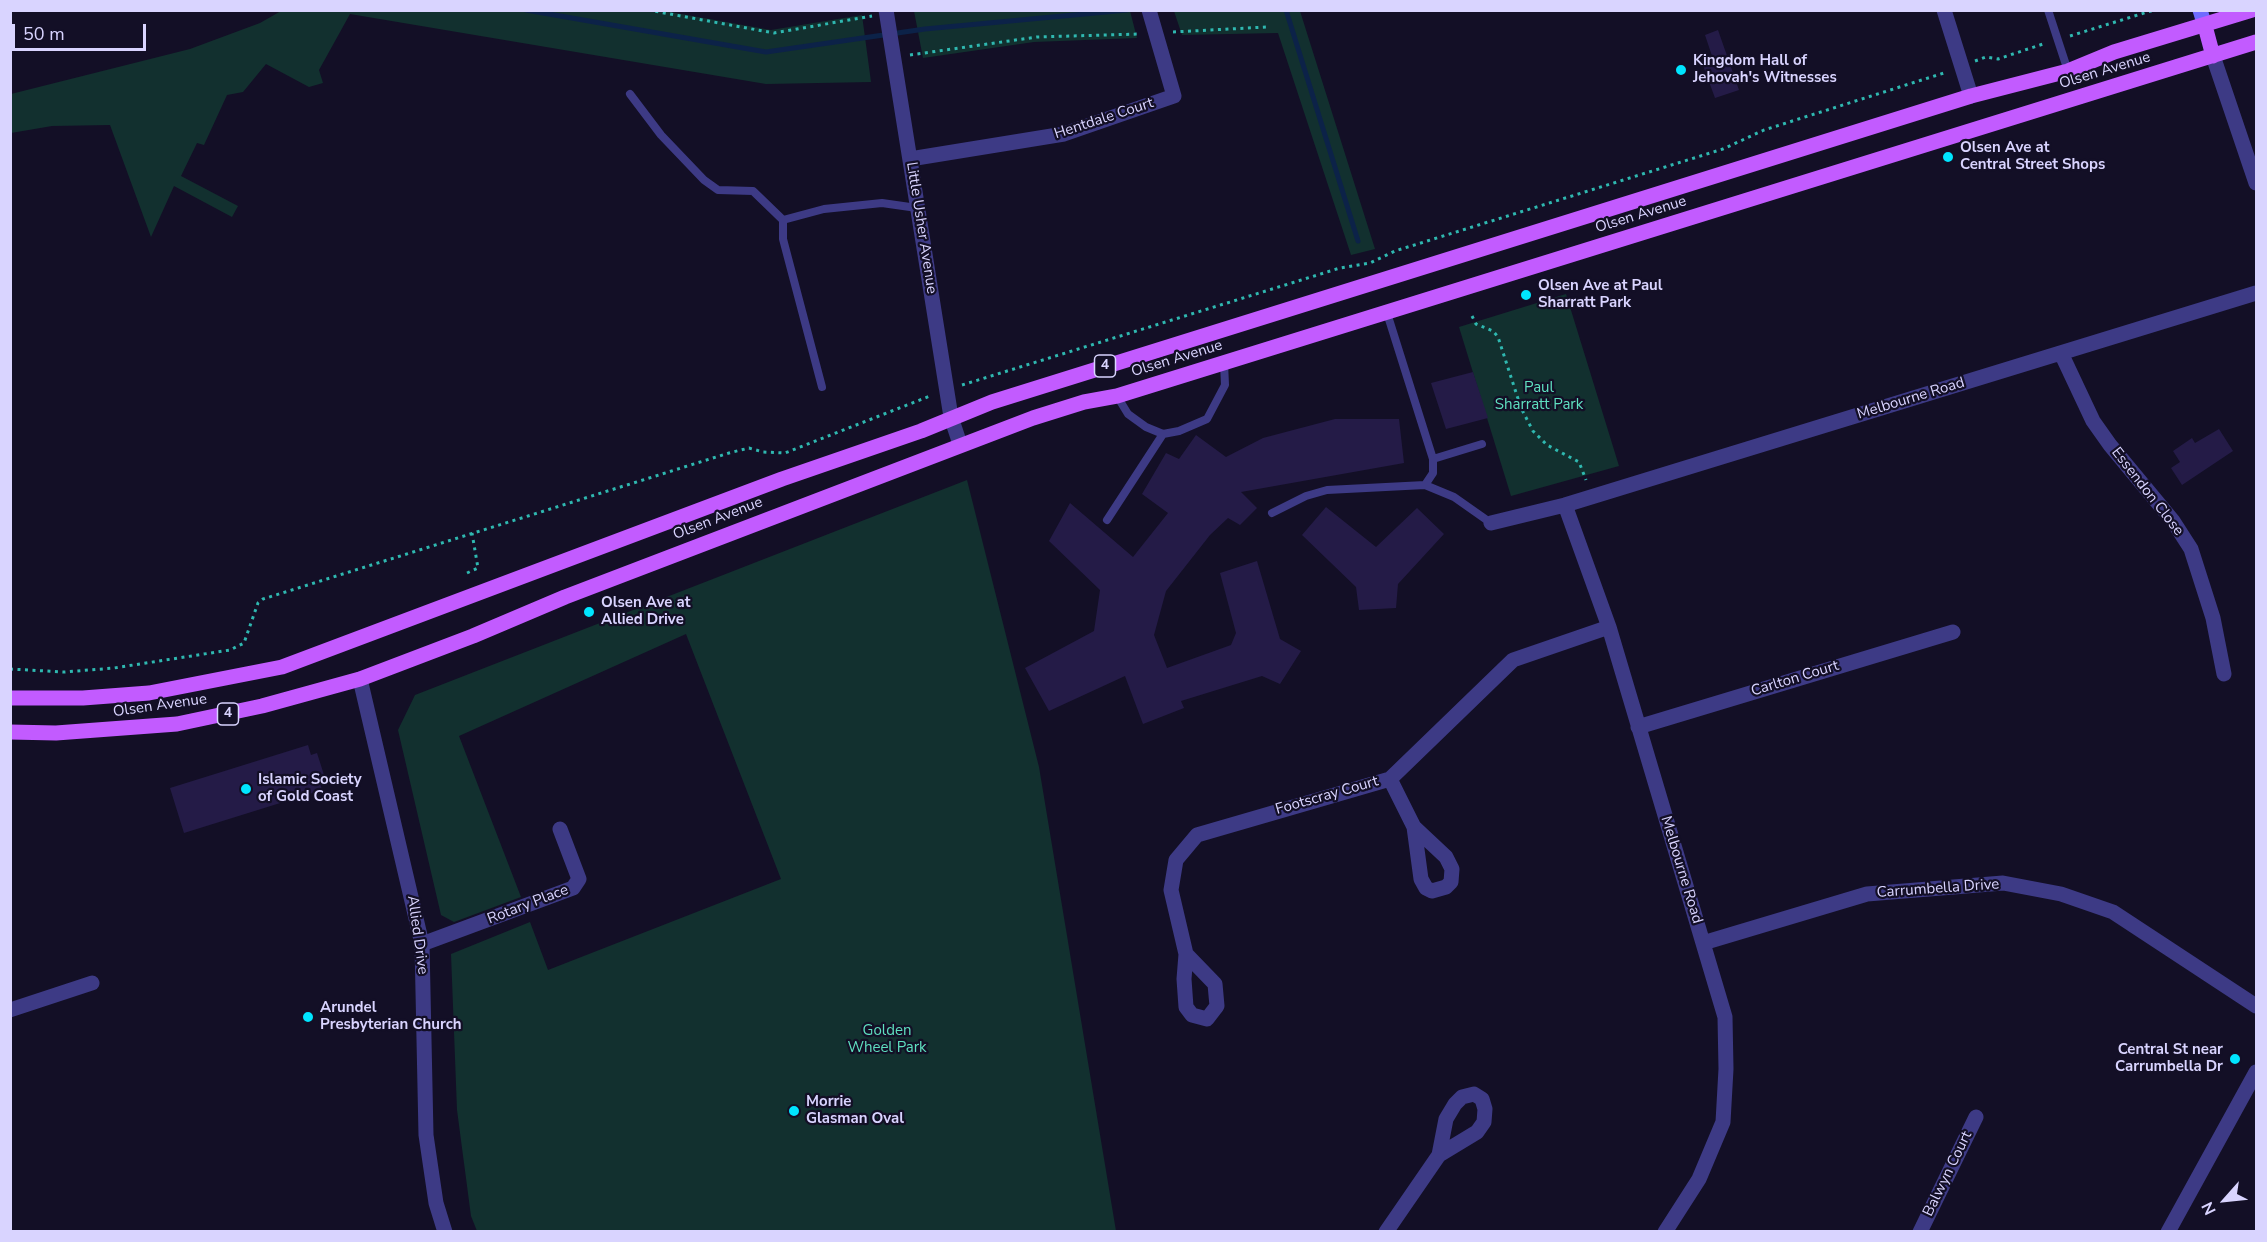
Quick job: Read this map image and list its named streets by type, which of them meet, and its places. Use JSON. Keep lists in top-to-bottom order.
{
  "streets": {
    "main road": ["Olsen Avenue", "4"],
    "street": [
      "Hentdale Court",
      "Little Usher Avenue",
      "Melbourne Road",
      "Essendon Close",
      "Carlton Court",
      "Footscray Court",
      "Carrumbella Drive",
      "Rotary Place",
      "Allied Drive",
      "Balwyn Court"
    ]
  },
  "crossings": [
    ["Olsen Avenue", "Little Usher Avenue"],
    ["Olsen Avenue", "Allied Drive"],
    ["Hentdale Court", "Little Usher Avenue"],
    ["Melbourne Road", "Essendon Close"],
    ["Melbourne Road", "Carlton Court"],
    ["Melbourne Road", "Footscray Court"],
    ["Melbourne Road", "Carrumbella Drive"],
    ["Rotary Place", "Allied Drive"]
  ],
  "parks": ["Paul Sharratt Park", "Golden Wheel Park"],
  "places": [
    "Kingdom Hall of Jehovah's Witnesses",
    "Olsen Ave at Central Street Shops",
    "Olsen Ave at Paul Sharratt Park",
    "Olsen Ave at Allied Drive",
    "Islamic Society of Gold Coast",
    "Arundel Presbyterian Church",
    "Central St near Carrumbella Dr",
    "Morrie Glasman Oval"
  ],
  "scale_bar": "50 m",
  "north": "bottom left"
}
